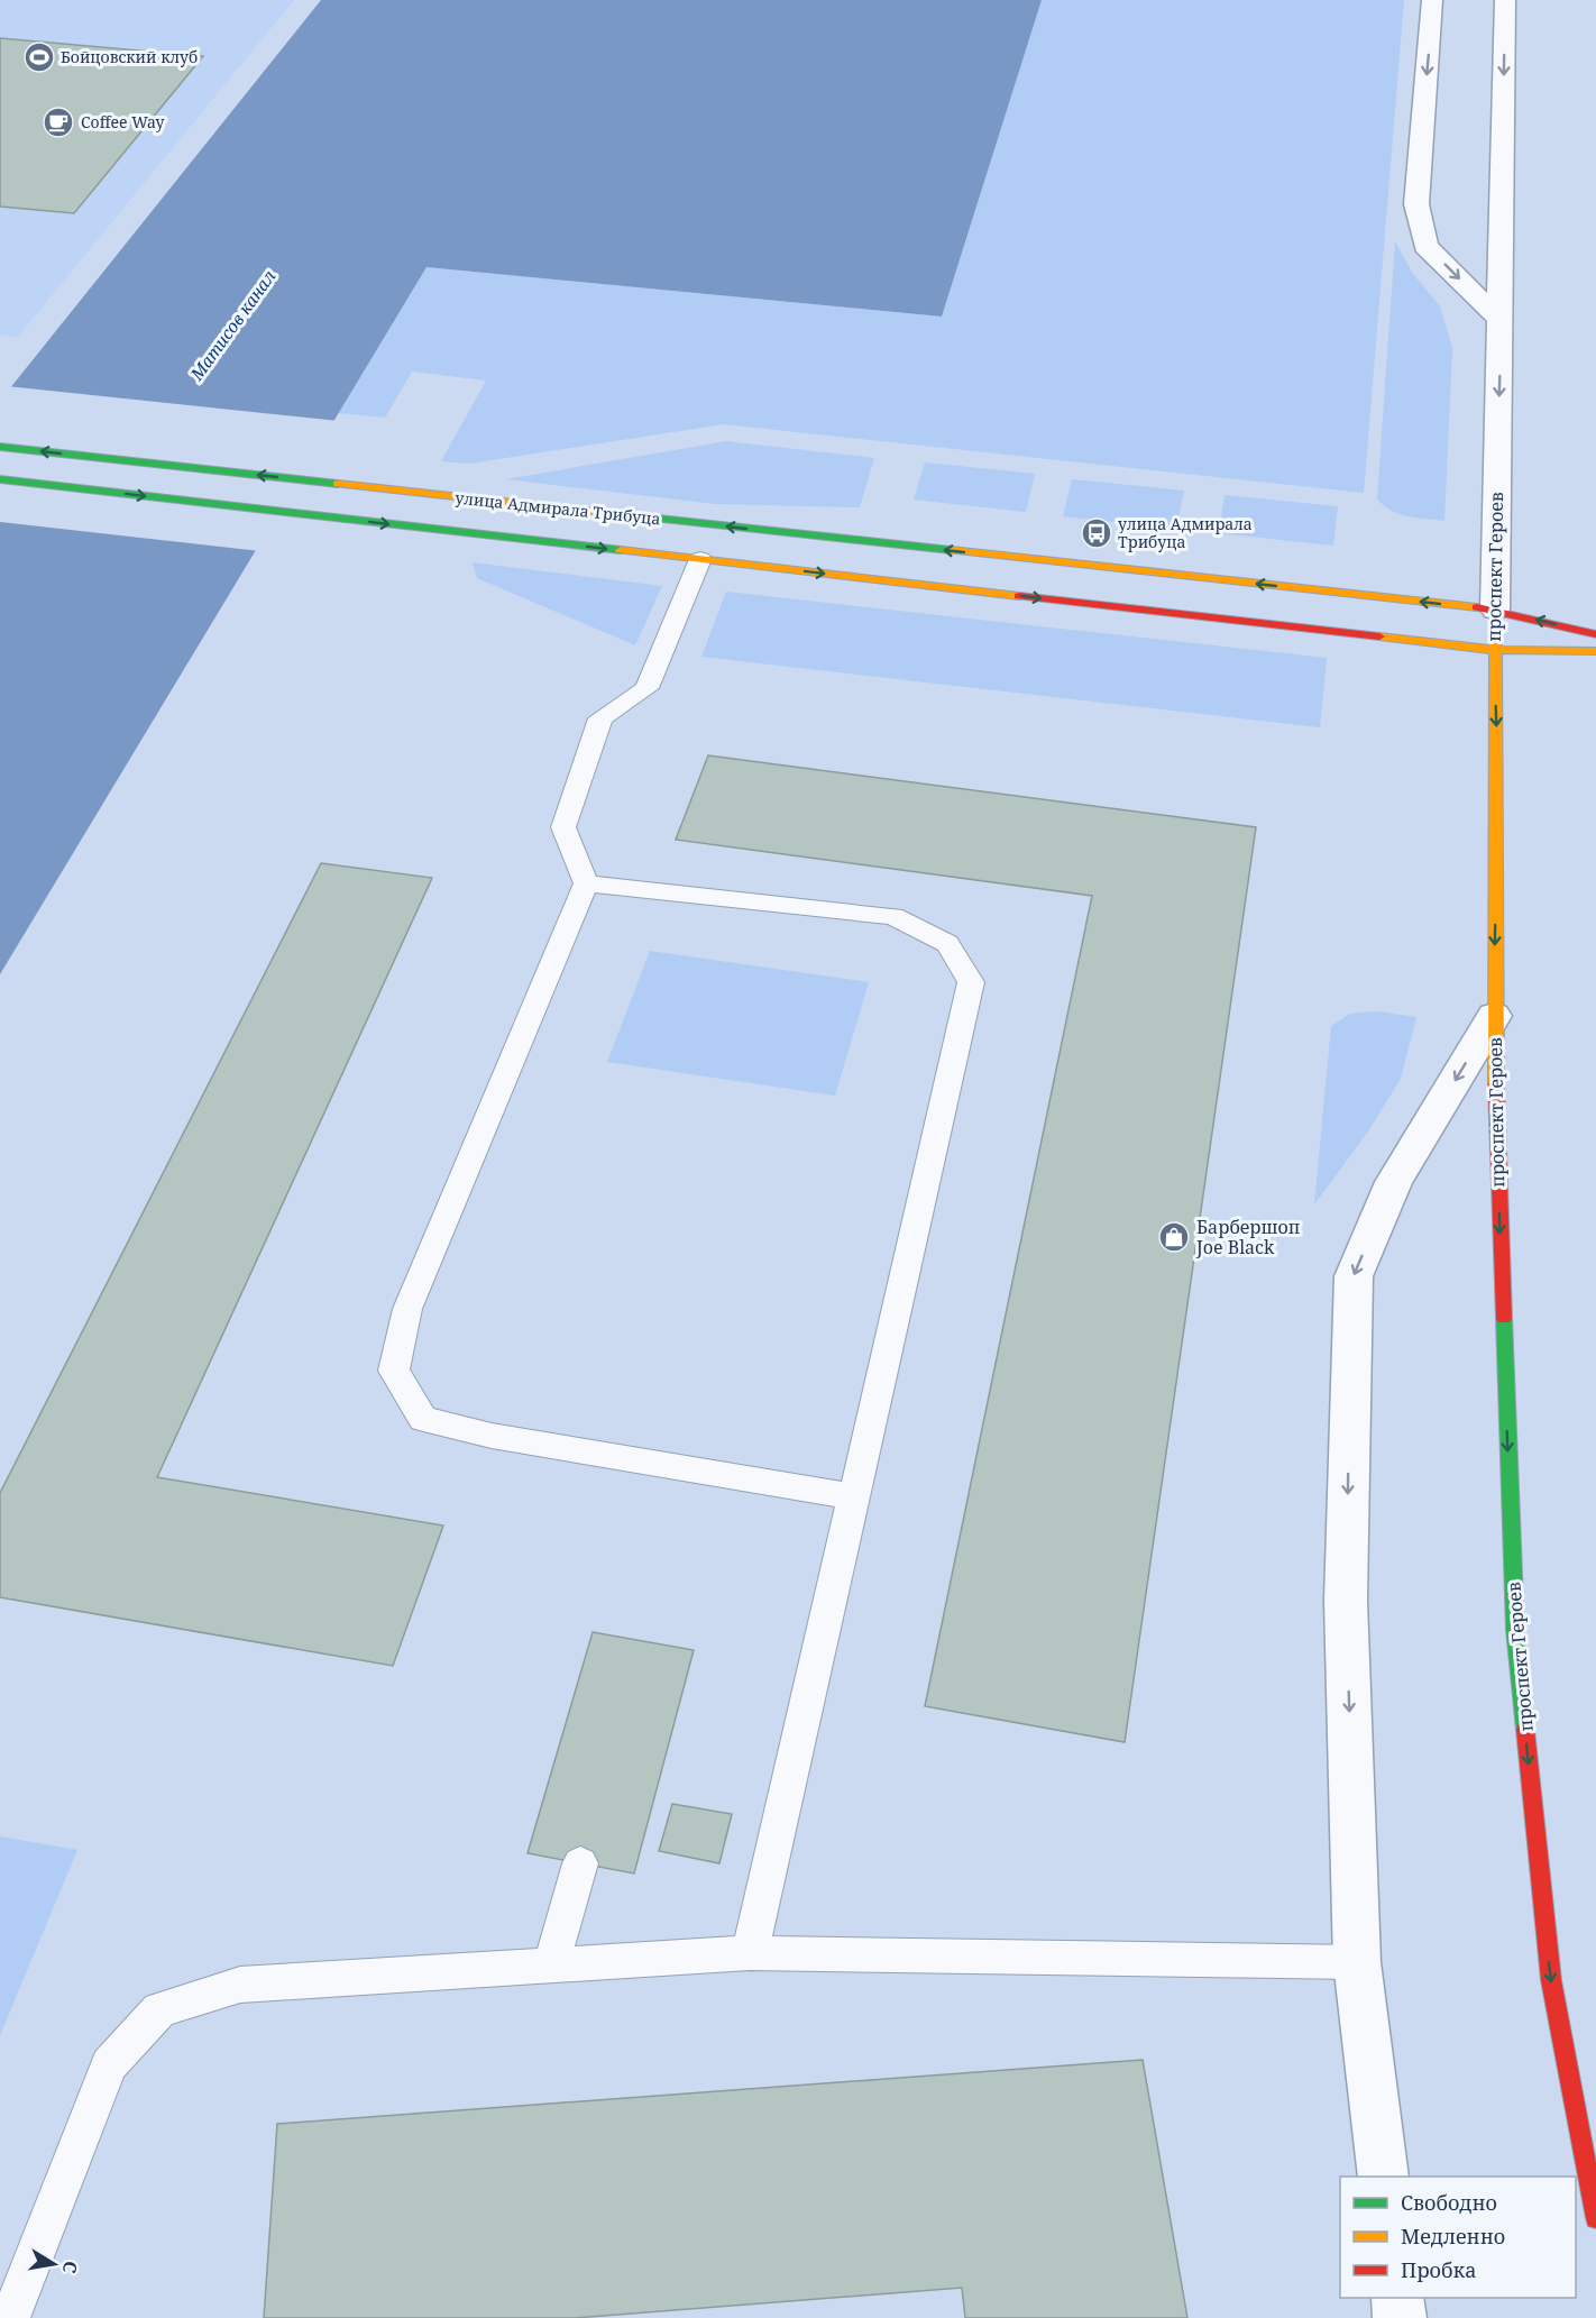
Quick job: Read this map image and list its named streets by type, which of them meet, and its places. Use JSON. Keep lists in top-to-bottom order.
{
  "streets": {
    "street": ["улица Адмирала Трибуца", "проспект Героев"]
  },
  "crossings": [
    ["улица Адмирала Трибуца", "проспект Героев"]
  ],
  "one_way": ["проспект Героев"],
  "water": ["Матисов канал"],
  "places": {
    "sports": ["Бойцовский клуб"],
    "cafe": ["Coffee Way"],
    "bus stop": ["улица Адмирала Трибуца"],
    "shop": ["Барбершоп Joe Black"]
  },
  "legend": ["Свободно", "Медленно", "Пробка"],
  "north": "right"
}
